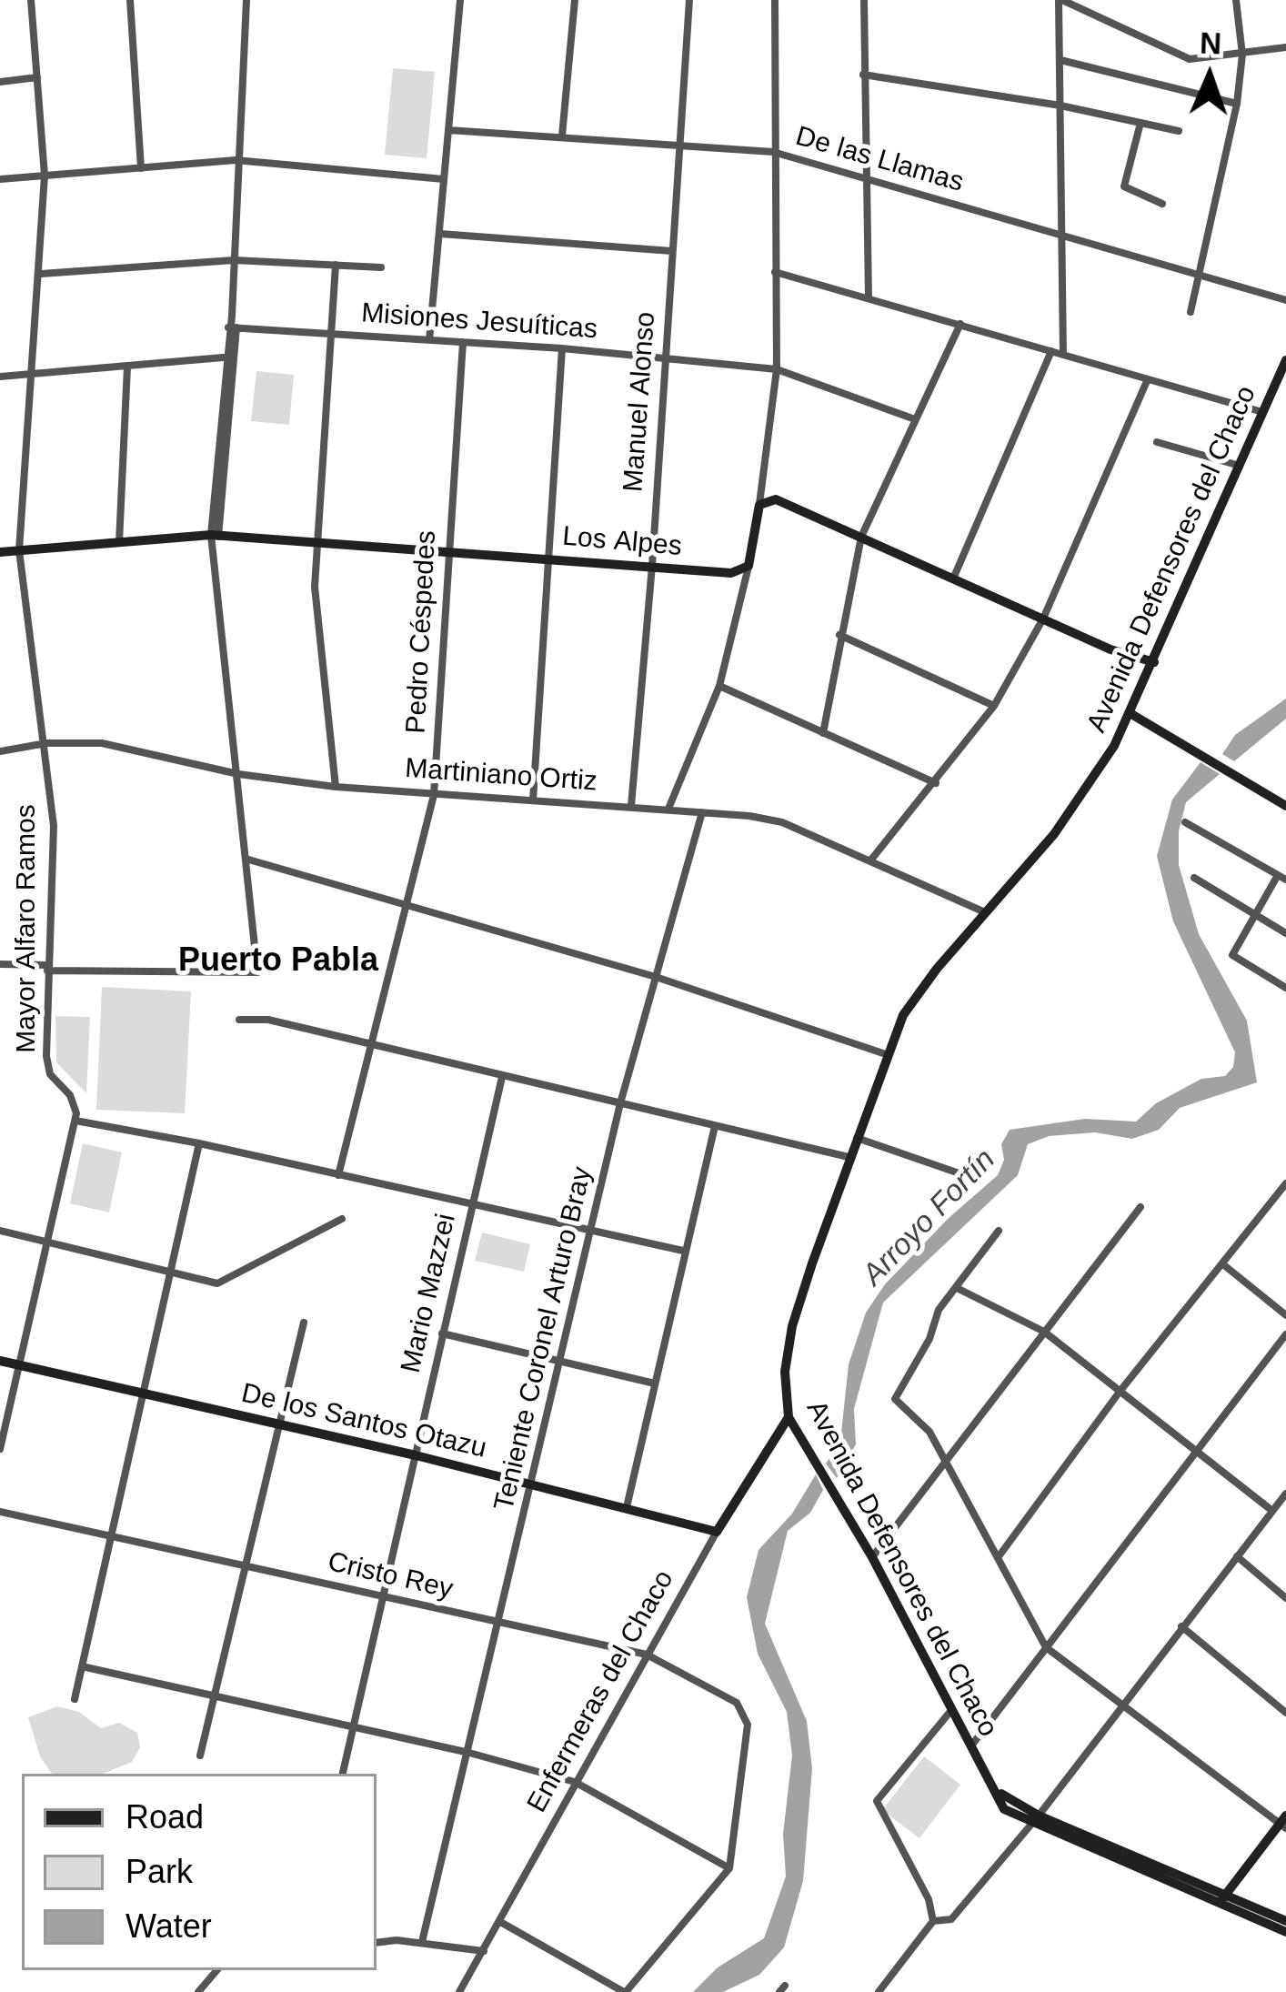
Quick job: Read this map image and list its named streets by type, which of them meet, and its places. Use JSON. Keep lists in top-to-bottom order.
{
  "streets": {
    "street": [
      "De las Llamas",
      "Misiones Jesuíticas",
      "Manuel Alonso",
      "Los Alpes",
      "Avenida Defensores del Chaco",
      "Pedro Céspedes",
      "Martiniano Ortiz",
      "Mayor Alfaro Ramos",
      "Mario Mazzei",
      "Teniente Coronel Arturo Bray",
      "De los Santos Otazu",
      "Cristo Rey",
      "Enfermeras del Chaco"
    ]
  },
  "crossings": [
    ["De las Llamas", "Manuel Alonso"],
    ["Misiones Jesuíticas", "Manuel Alonso"],
    ["Misiones Jesuíticas", "Pedro Céspedes"],
    ["Manuel Alonso", "Los Alpes"],
    ["Manuel Alonso", "Martiniano Ortiz"],
    ["Los Alpes", "Pedro Céspedes"],
    ["Los Alpes", "Mayor Alfaro Ramos"],
    ["Avenida Defensores del Chaco", "Martiniano Ortiz"],
    ["Avenida Defensores del Chaco", "Enfermeras del Chaco"],
    ["Pedro Céspedes", "Martiniano Ortiz"],
    ["Martiniano Ortiz", "Mayor Alfaro Ramos"],
    ["Martiniano Ortiz", "Teniente Coronel Arturo Bray"],
    ["Mario Mazzei", "De los Santos Otazu"],
    ["Mario Mazzei", "Cristo Rey"],
    ["Teniente Coronel Arturo Bray", "De los Santos Otazu"],
    ["Teniente Coronel Arturo Bray", "Cristo Rey"],
    ["De los Santos Otazu", "Enfermeras del Chaco"],
    ["Cristo Rey", "Enfermeras del Chaco"]
  ],
  "districts": ["Puerto Pabla"],
  "water": ["Arroyo Fortín"],
  "legend": ["Road", "Park", "Water"],
  "north": "top"
}
